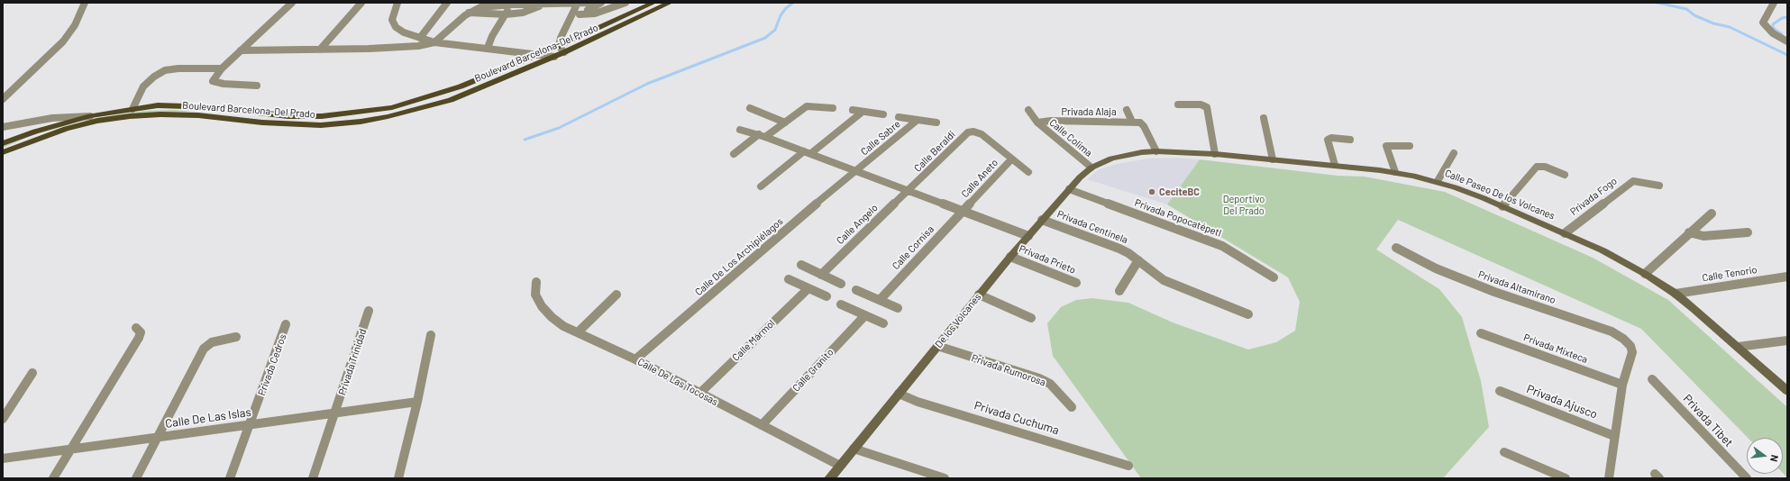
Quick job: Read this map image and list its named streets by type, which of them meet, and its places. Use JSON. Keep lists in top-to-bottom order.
{
  "streets": {
    "main road": ["Boulevard Barcelona-Del Prado"],
    "street": [
      "Privada Alaja",
      "Calle Sabre",
      "Calle Colima",
      "Calle Beraldi",
      "Calle Aneto",
      "Calle Paseo De los Volcanes",
      "Privada Fogo",
      "Privada Popocatépetl",
      "Calle Angelo",
      "Privada Centinela",
      "Calle Cornisa",
      "Calle De Los Archipiélagos",
      "Privada Prieto",
      "Calle Tenorio",
      "Privada Altamirano",
      "De los Volcanes",
      "Calle Mármol",
      "Privada Mixteca",
      "Privada Trinidad",
      "Privada Cedros",
      "Calle Granito",
      "Privada Rumorosa",
      "Calle De Las Tocosas",
      "Privada Ajusco",
      "Calle De Las Islas",
      "Privada Cuchuma",
      "Privada Tibet"
    ]
  },
  "crossings": [
    ["Privada Alaja", "Calle Colima"],
    ["Privada Alaja", "Calle Paseo De los Volcanes"],
    ["Calle Sabre", "Calle De Los Archipiélagos"],
    ["Calle Colima", "Calle Paseo De los Volcanes"],
    ["Calle Colima", "De los Volcanes"],
    ["Calle Beraldi", "Calle Aneto"],
    ["Calle Beraldi", "Calle Angelo"],
    ["Calle Aneto", "Calle Cornisa"],
    ["Calle Paseo De los Volcanes", "Privada Fogo"],
    ["Calle Paseo De los Volcanes", "Calle Tenorio"],
    ["Calle Paseo De los Volcanes", "De los Volcanes"],
    ["Privada Popocatépetl", "De los Volcanes"],
    ["Privada Centinela", "De los Volcanes"],
    ["Calle De Los Archipiélagos", "Calle De Las Tocosas"],
    ["Privada Prieto", "De los Volcanes"],
    ["Privada Altamirano", "Privada Mixteca"],
    ["De los Volcanes", "Privada Rumorosa"],
    ["De los Volcanes", "Calle De Las Tocosas"],
    ["De los Volcanes", "Privada Cuchuma"],
    ["Calle Mármol", "Calle De Las Tocosas"],
    ["Privada Trinidad", "Calle De Las Islas"],
    ["Privada Cedros", "Calle De Las Islas"],
    ["Calle Granito", "Calle De Las Tocosas"]
  ],
  "parks": ["Deportivo Del Prado"],
  "places": ["CeciteBC"],
  "north": "right"
}
